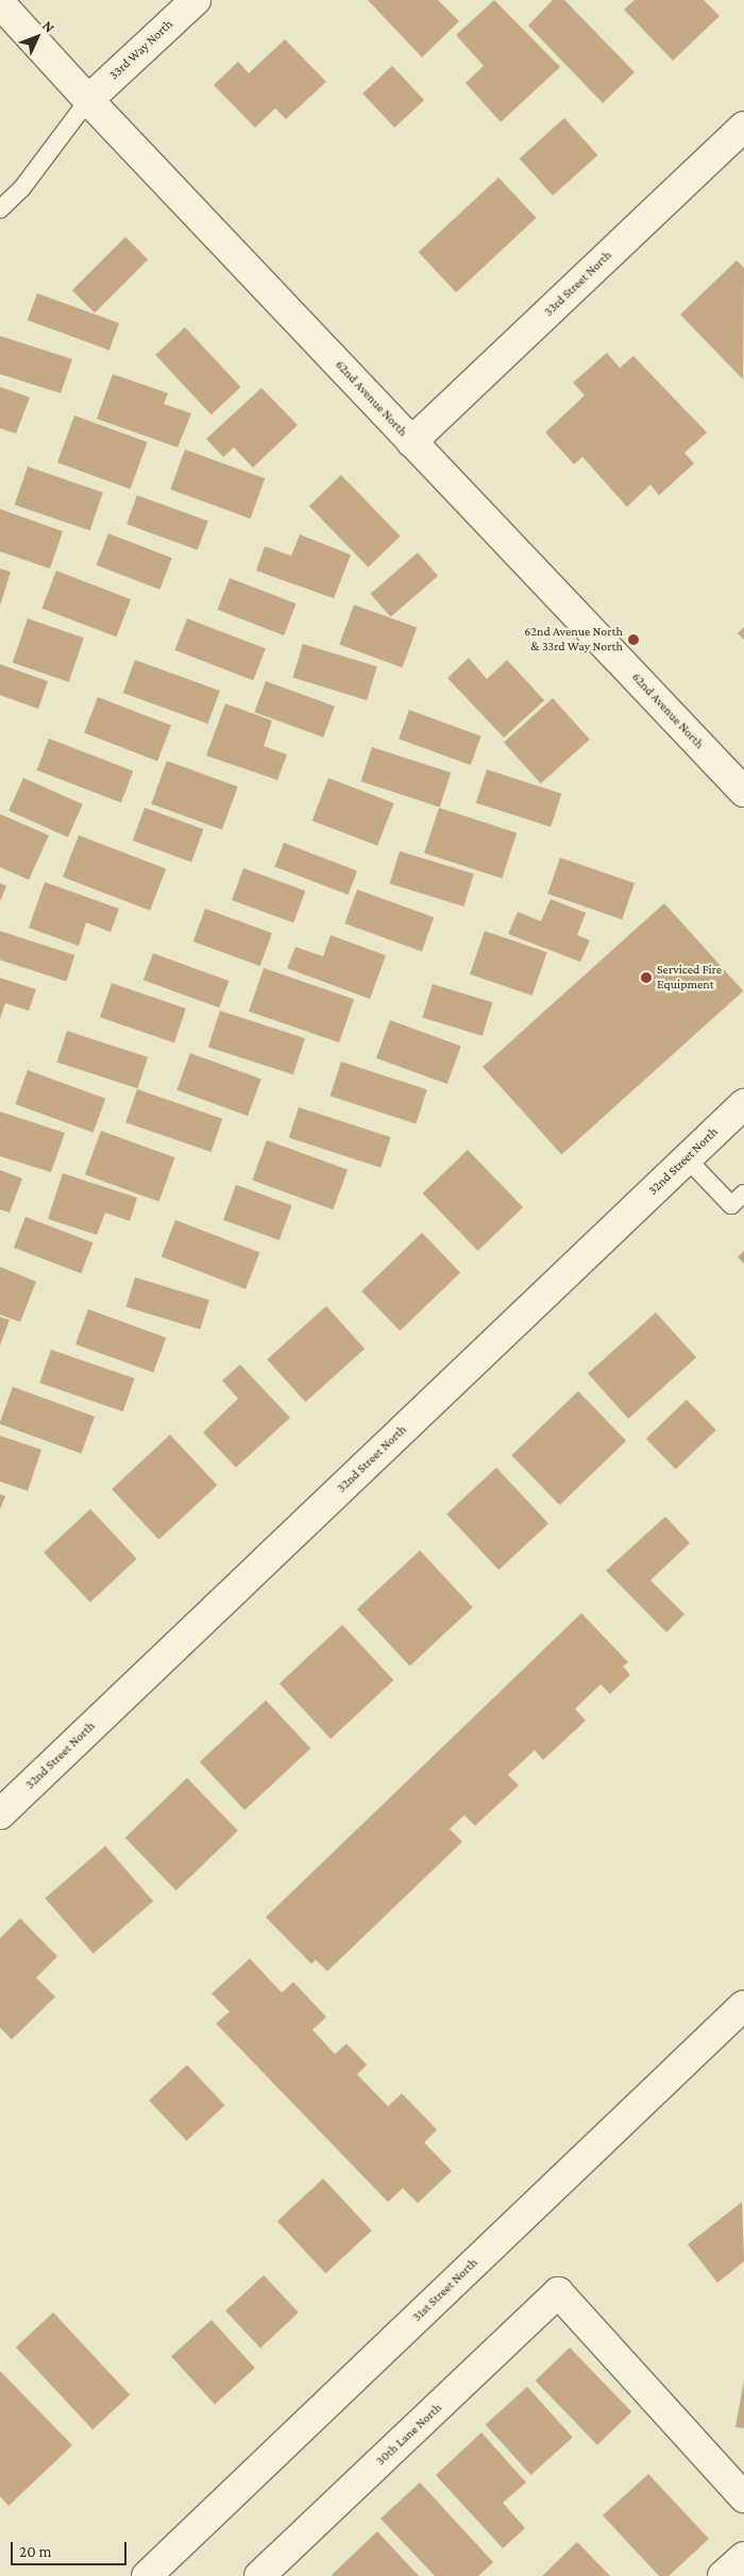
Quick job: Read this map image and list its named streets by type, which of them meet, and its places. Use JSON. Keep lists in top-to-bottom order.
{
  "streets": {
    "street": [
      "33rd Way North",
      "33rd Street North",
      "62nd Avenue North",
      "32nd Street North",
      "31st Street North",
      "30th Lane North"
    ]
  },
  "crossings": [
    ["33rd Way North", "62nd Avenue North"],
    ["33rd Street North", "62nd Avenue North"]
  ],
  "places": ["62nd Avenue North & 33rd Way North", "Serviced Fire Equipment"],
  "scale_bar": "20 m",
  "north": "top right"
}
